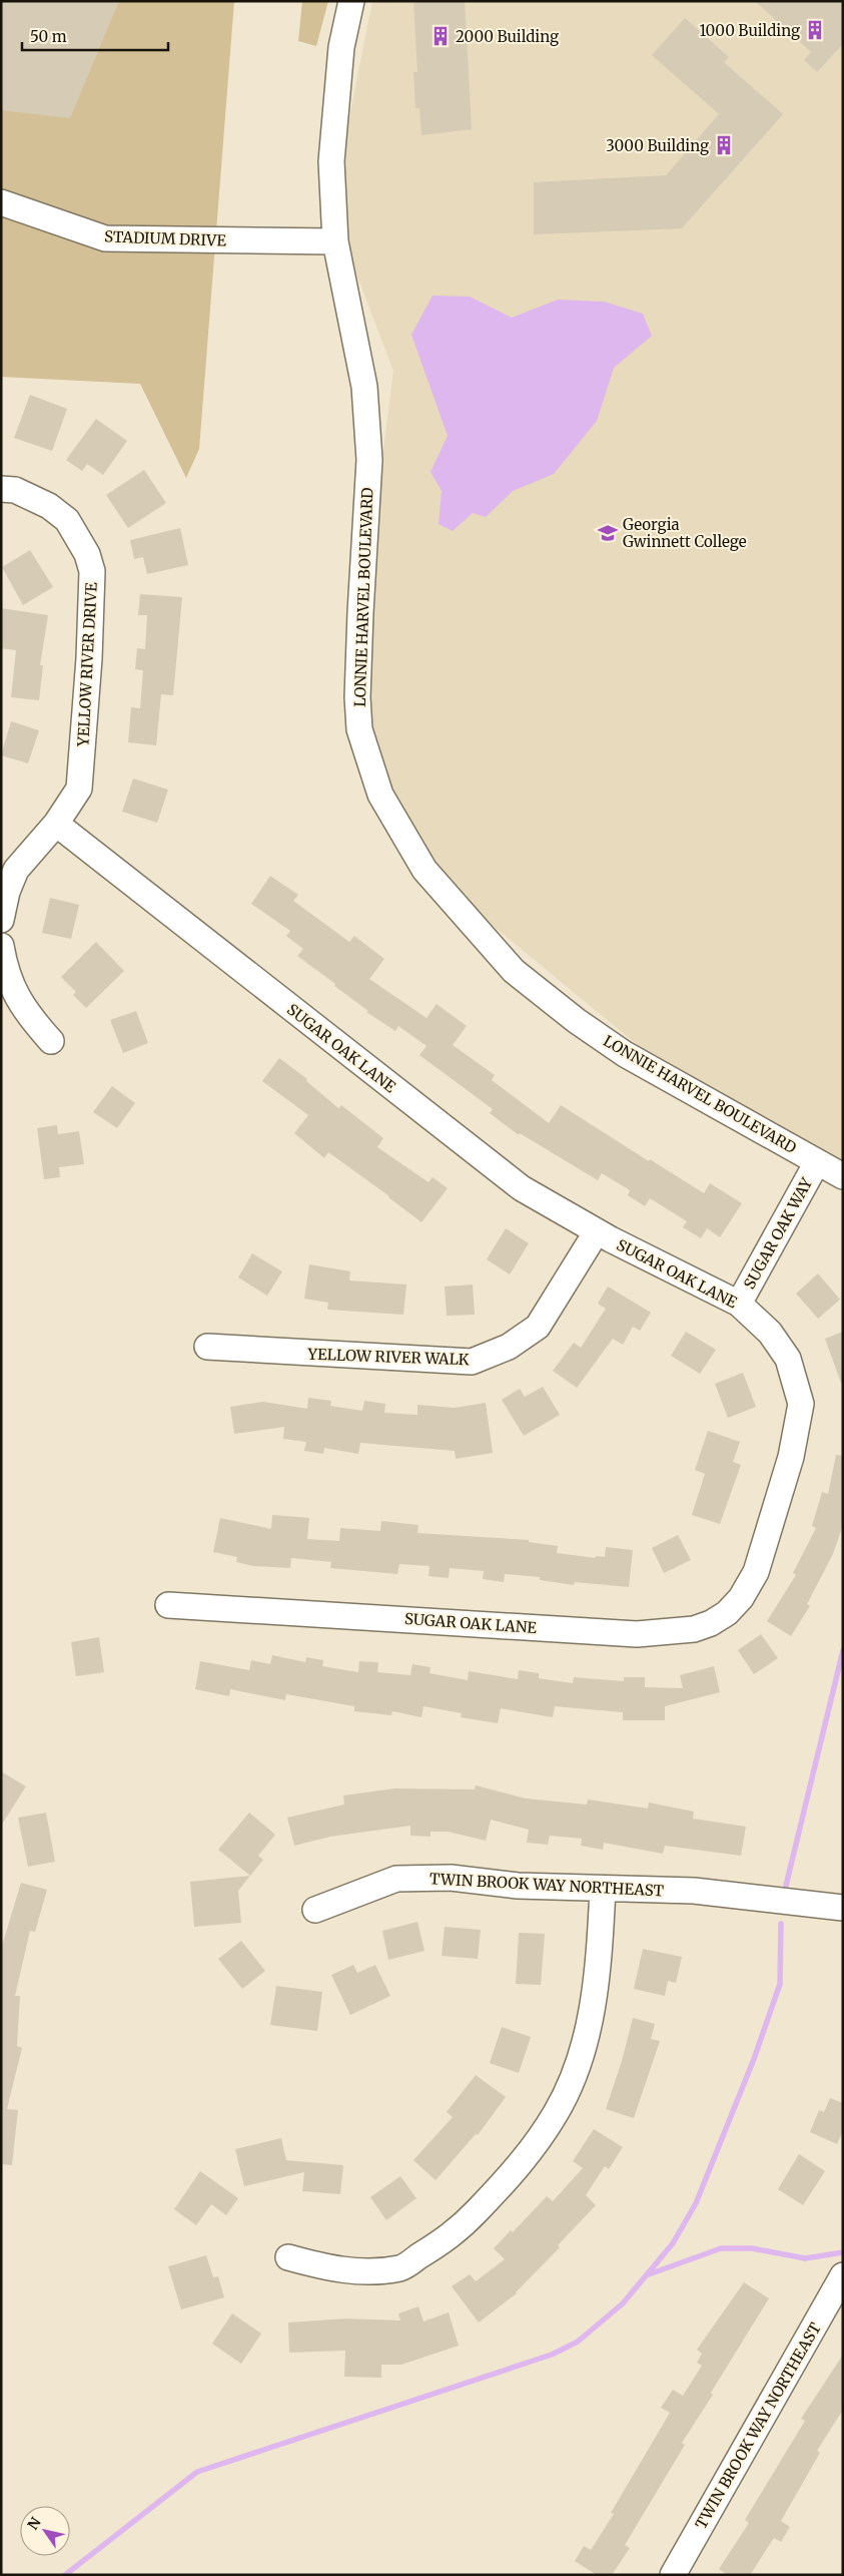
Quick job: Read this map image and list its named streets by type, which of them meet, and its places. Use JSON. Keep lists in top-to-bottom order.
{
  "streets": {
    "street": [
      "STADIUM DRIVE",
      "LONNIE HARVEL BOULEVARD",
      "YELLOW RIVER DRIVE",
      "SUGAR OAK LANE",
      "SUGAR OAK WAY",
      "YELLOW RIVER WALK",
      "TWIN BROOK WAY NORTHEAST"
    ]
  },
  "crossings": [
    ["STADIUM DRIVE", "LONNIE HARVEL BOULEVARD"],
    ["LONNIE HARVEL BOULEVARD", "SUGAR OAK WAY"],
    ["YELLOW RIVER DRIVE", "SUGAR OAK LANE"],
    ["SUGAR OAK LANE", "SUGAR OAK WAY"],
    ["SUGAR OAK LANE", "YELLOW RIVER WALK"]
  ],
  "places": {
    "building": ["1000 Building", "2000 Building", "3000 Building"],
    "school or university": ["Georgia Gwinnett College"]
  },
  "scale_bar": "50 m",
  "north": "top left"
}
